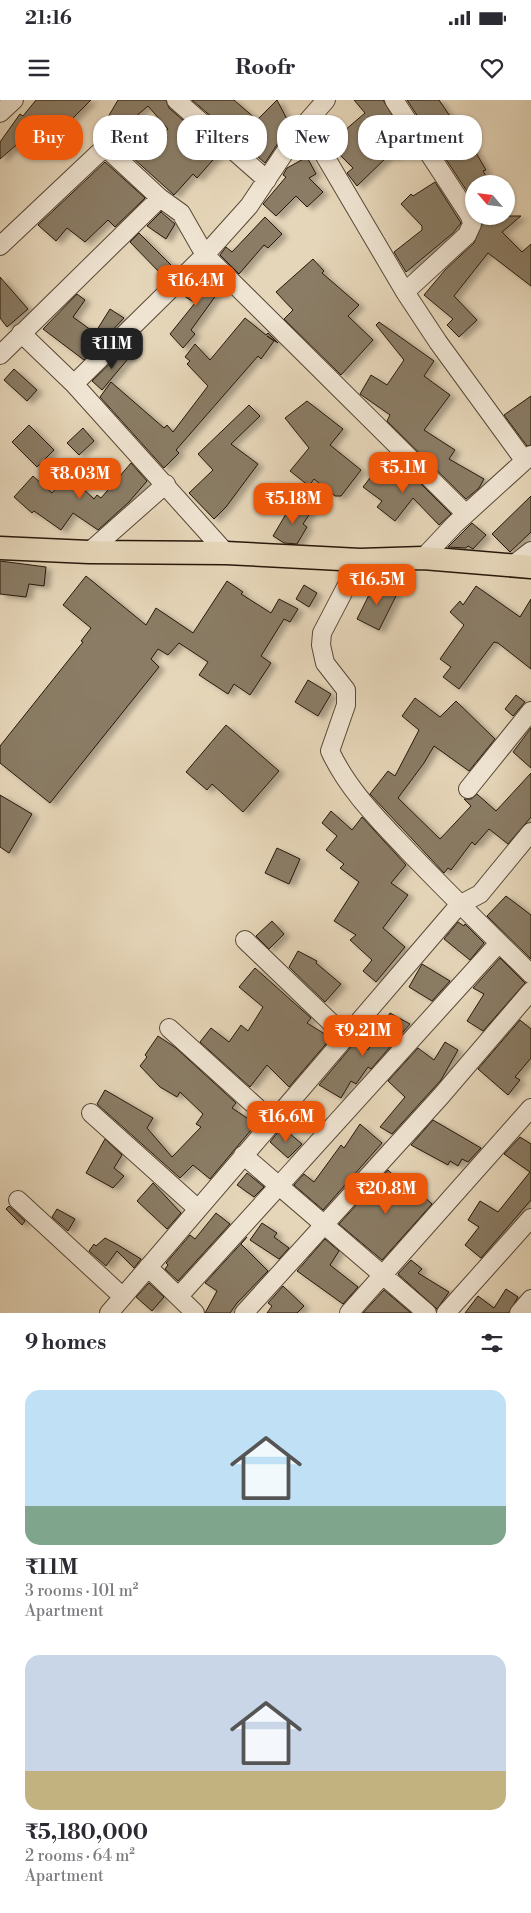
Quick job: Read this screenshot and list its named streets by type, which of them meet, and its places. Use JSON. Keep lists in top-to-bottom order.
{
  "north": "top left",
  "page": {
    "status": "21:16",
    "header": "Roofr",
    "chip": [
      "Buy",
      "Rent",
      "Filters",
      "New",
      "Apartment"
    ],
    "price": [
      "₹16.4M",
      "₹11M",
      "₹5.1M",
      "₹8.03M",
      "₹5.18M",
      "₹16.5M",
      "₹9.21M",
      "₹16.6M",
      "₹20.8M"
    ],
    "heading": "9 homes",
    "list": [
      {
        "name": "₹11M",
        "note": "3 rooms · 101 m² · Apartment"
      },
      {
        "name": "₹5,180,000",
        "note": "2 rooms · 64 m² · Apartment"
      }
    ]
  }
}
